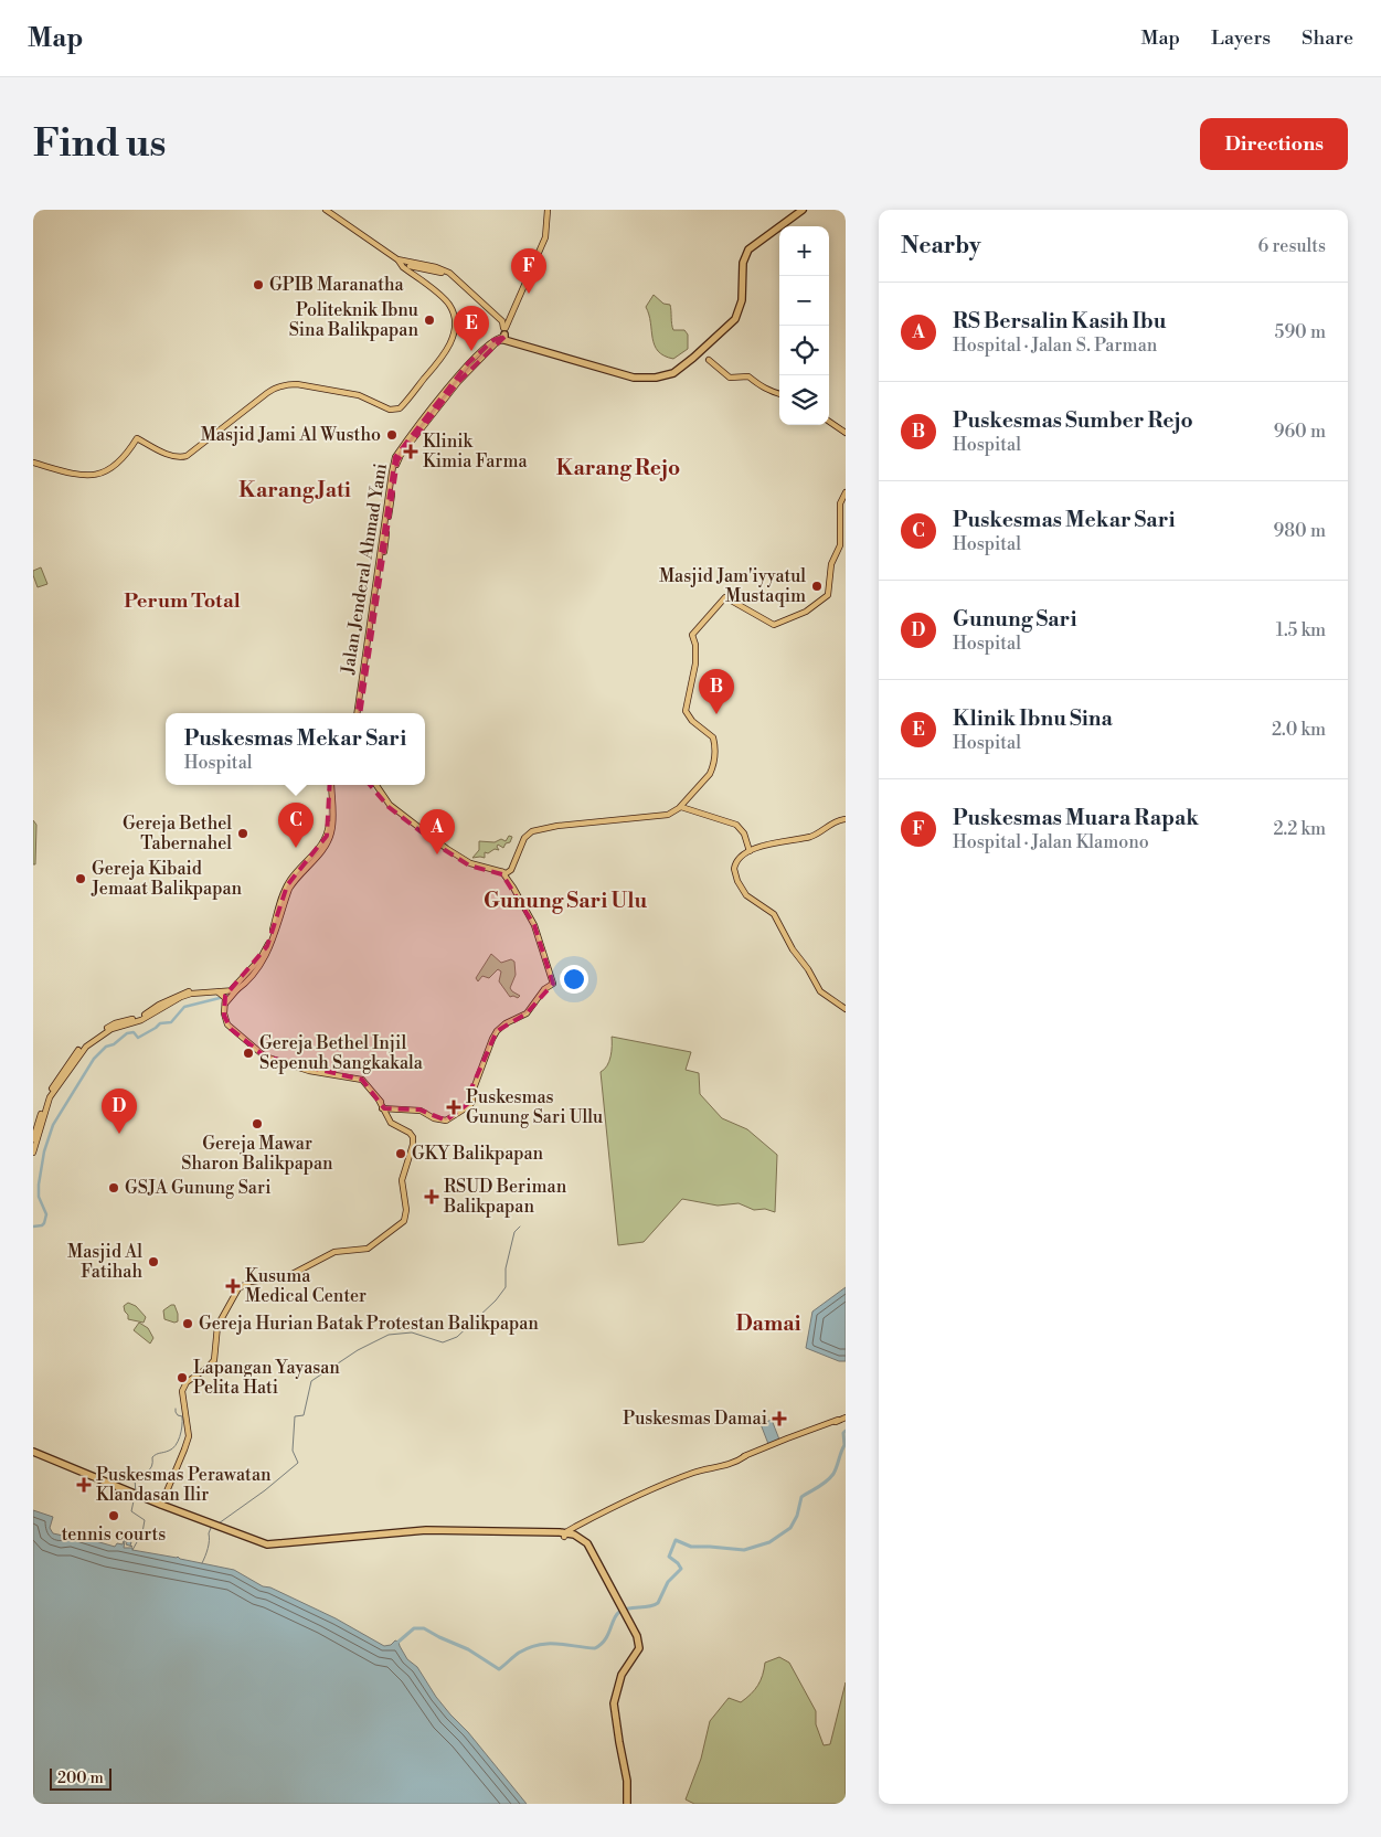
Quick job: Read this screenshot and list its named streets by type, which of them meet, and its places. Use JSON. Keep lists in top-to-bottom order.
{
  "streets": {
    "main road": ["Jalan Jenderal Ahmad Yani"]
  },
  "districts": [
    "Karang Rejo",
    "Karang Jati",
    "Perum Total",
    "Gunung Sari Ulu",
    "Damai"
  ],
  "places": {
    "other": [
      "GPIB Maranatha",
      "Politeknik Ibnu Sina Balikpapan",
      "Masjid Jami Al Wustho",
      "Masjid Jam'iyyatul Mustaqim",
      "Gereja Bethel Tabernahel",
      "Gereja Kibaid Jemaat Balikpapan",
      "Gereja Bethel Injil Sepenuh Sangkakala",
      "Gereja Mawar Sharon Balikpapan",
      "GKY Balikpapan",
      "GSJA Gunung Sari",
      "Masjid Al Fatihah",
      "Gereja Hurian Batak Protestan Balikpapan",
      "Lapangan Yayasan Pelita Hati",
      "tennis courts"
    ],
    "health": [
      "Klinik Kimia Farma",
      "Puskesmas Gunung Sari Ullu",
      "RSUD Beriman Balikpapan",
      "Kusuma Medical Center",
      "Puskesmas Damai",
      "Puskesmas Perawatan Klandasan Ilir"
    ]
  },
  "scale_bar": "200 m",
  "page": {
    "header": "Map",
    "nav": ["Map", "Layers", "Share"],
    "buttons": "Directions",
    "title": "Find us",
    "heading": ["Nearby", "6 results"],
    "map_buttons": ["+", "−"],
    "pins": [
      "F",
      "E",
      "B",
      "C",
      "A",
      "D"
    ],
    "list": [
      {
        "mark": "A",
        "name": "RS Bersalin Kasih Ibu",
        "note": "Hospital · Jalan S. Parman",
        "value": "590 m"
      },
      {
        "mark": "B",
        "name": "Puskesmas Sumber Rejo",
        "note": "Hospital",
        "value": "960 m"
      },
      {
        "mark": "C",
        "name": "Puskesmas Mekar Sari",
        "note": "Hospital",
        "value": "980 m"
      },
      {
        "mark": "D",
        "name": "Gunung Sari",
        "note": "Hospital",
        "value": "1.5 km"
      },
      {
        "mark": "E",
        "name": "Klinik Ibnu Sina",
        "note": "Hospital",
        "value": "2.0 km"
      },
      {
        "mark": "F",
        "name": "Puskesmas Muara Rapak",
        "note": "Hospital · Jalan Klamono",
        "value": "2.2 km"
      }
    ],
    "popup": ["Puskesmas Mekar Sari", "Hospital"],
    "scale": "200 m"
  }
}
